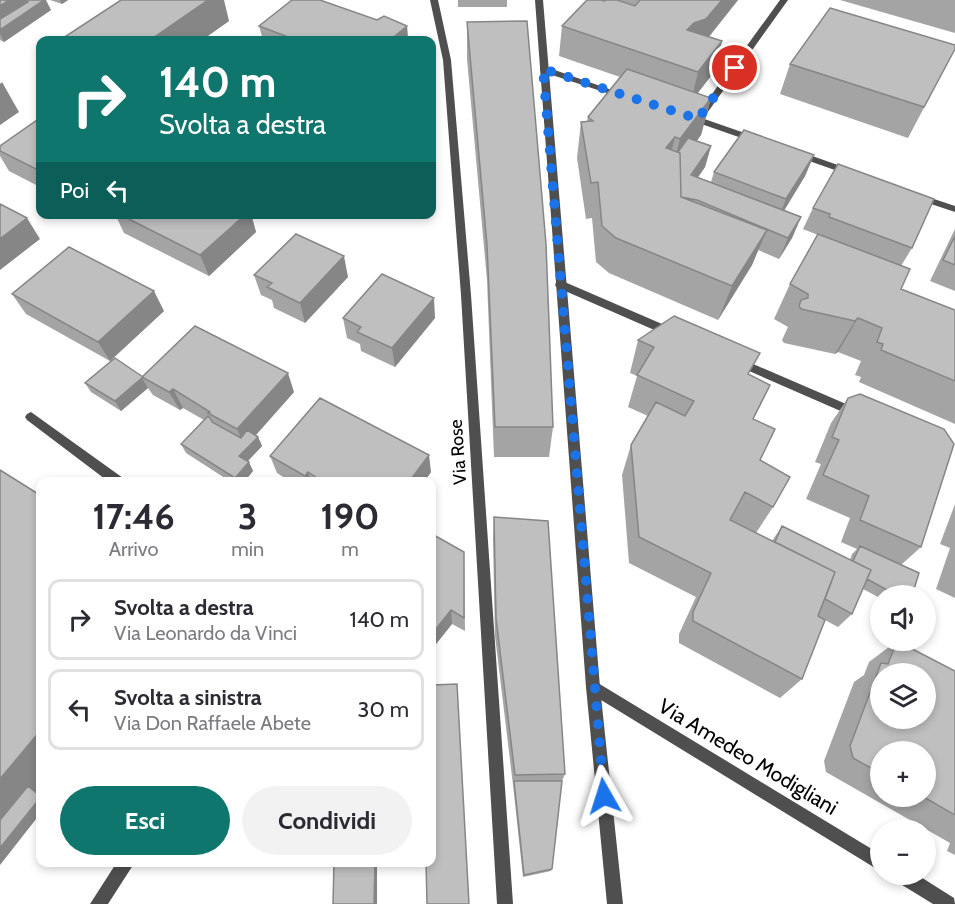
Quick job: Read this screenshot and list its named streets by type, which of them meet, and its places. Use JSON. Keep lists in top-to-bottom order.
{
  "streets": {
    "street": ["Via Rose", "Via Amedeo Modigliani"]
  },
  "page": {
    "turn": ["140 m", "Svolta a destra"],
    "then": "Poi",
    "eta": [
      "17:46",
      "Arrivo",
      "3",
      "min",
      "190",
      "m"
    ],
    "list": [
      {
        "name": "Svolta a destra",
        "note": "Via Leonardo da Vinci",
        "value": "140 m"
      },
      {
        "name": "Svolta a sinistra",
        "note": "Via Don Raffaele Abete",
        "value": "30 m"
      }
    ],
    "map_buttons": ["+", "−"],
    "buttons": ["Esci", "Condividi"]
  }
}
